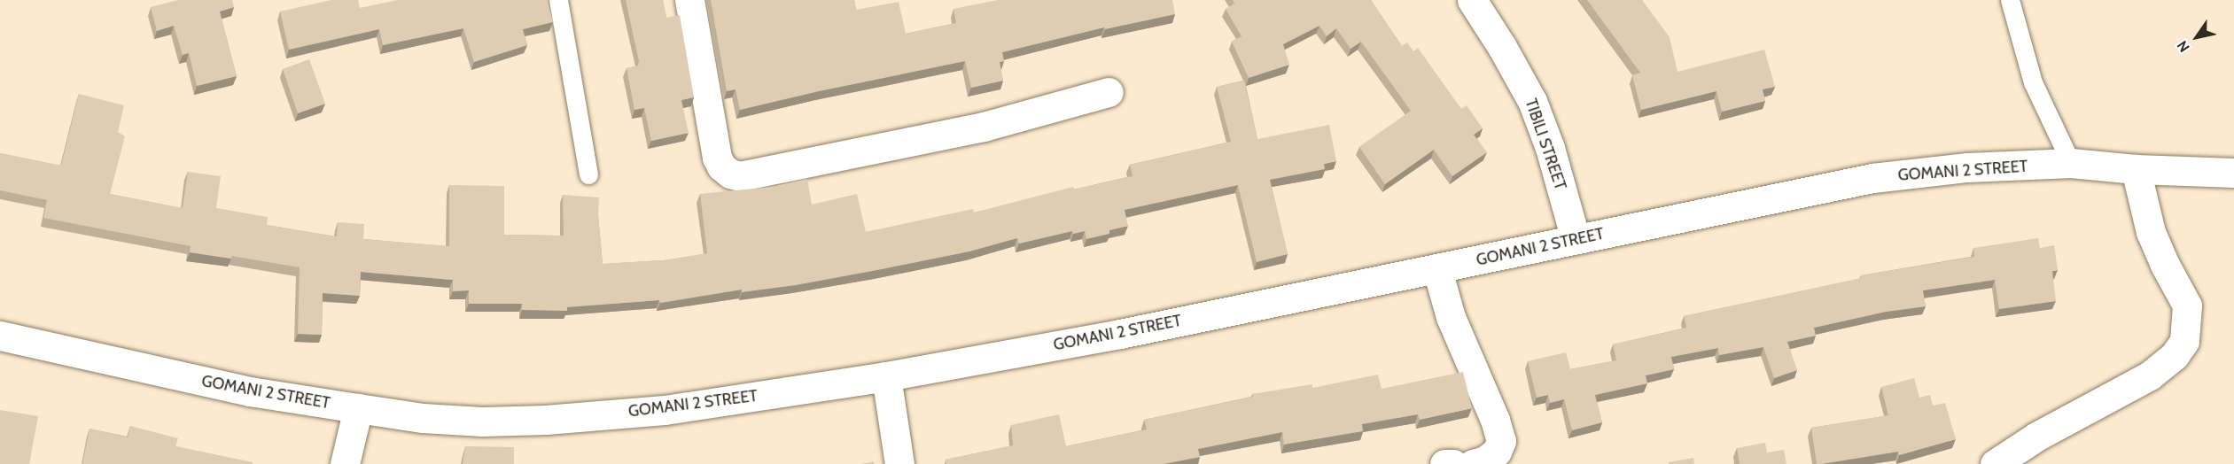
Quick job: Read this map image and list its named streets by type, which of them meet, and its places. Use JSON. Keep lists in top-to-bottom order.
{
  "streets": {
    "street": ["TIBILI STREET", "GOMANI 2 STREET"]
  },
  "crossings": [
    ["TIBILI STREET", "GOMANI 2 STREET"]
  ],
  "north": "bottom left"
}
